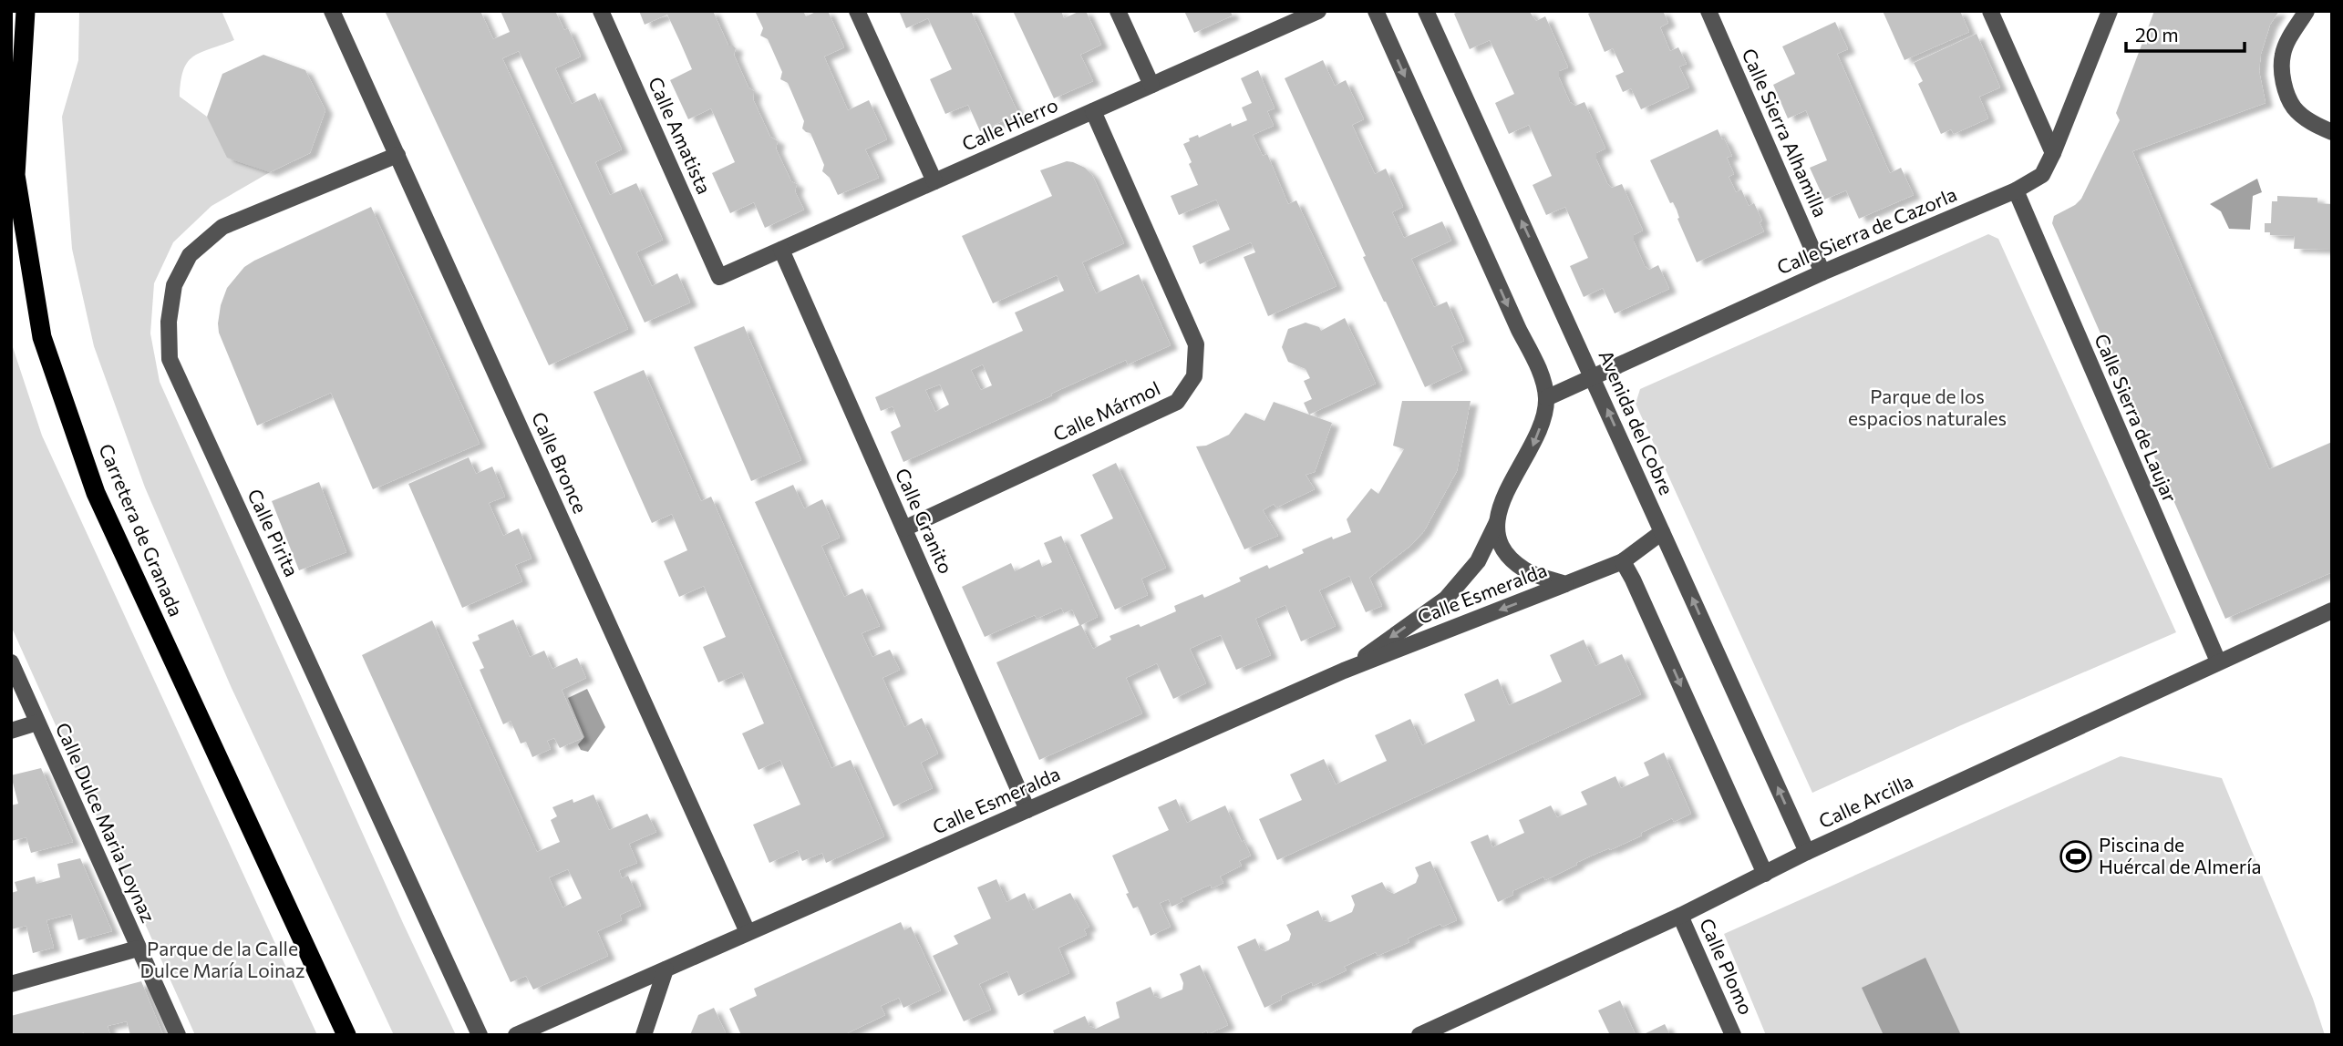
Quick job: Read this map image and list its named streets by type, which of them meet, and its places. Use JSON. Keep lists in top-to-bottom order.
{
  "streets": {
    "highway": ["Carretera de Granada"],
    "street": [
      "Calle Hierro",
      "Calle Sierra Alhamilla",
      "Calle Amatista",
      "Calle Sierra de Cazorla",
      "Calle Mármol",
      "Calle Sierra de Laujar",
      "Avenida del Cobre",
      "Calle Bronce",
      "Calle Granito",
      "Calle Pirita",
      "Calle Esmeralda",
      "Calle Arcilla",
      "Calle Dulce Maria Loynaz",
      "Calle Plomo"
    ]
  },
  "crossings": [
    ["Calle Hierro", "Calle Amatista"],
    ["Calle Hierro", "Calle Mármol"],
    ["Calle Hierro", "Calle Granito"],
    ["Calle Sierra Alhamilla", "Calle Sierra de Cazorla"],
    ["Calle Sierra de Cazorla", "Calle Sierra de Laujar"],
    ["Calle Sierra de Cazorla", "Avenida del Cobre"],
    ["Calle Sierra de Cazorla", "Calle Esmeralda"],
    ["Calle Mármol", "Calle Granito"],
    ["Calle Sierra de Laujar", "Calle Arcilla"],
    ["Avenida del Cobre", "Calle Esmeralda"],
    ["Avenida del Cobre", "Calle Arcilla"],
    ["Calle Bronce", "Calle Pirita"],
    ["Calle Bronce", "Calle Esmeralda"],
    ["Calle Granito", "Calle Esmeralda"],
    ["Calle Arcilla", "Calle Plomo"]
  ],
  "parks": ["Parque de los espacios naturales", "Parque de la Calle Dulce María Loinaz"],
  "places": {
    "sports": ["Piscina de Huércal de Almería"]
  },
  "scale_bar": "20 m"
}
